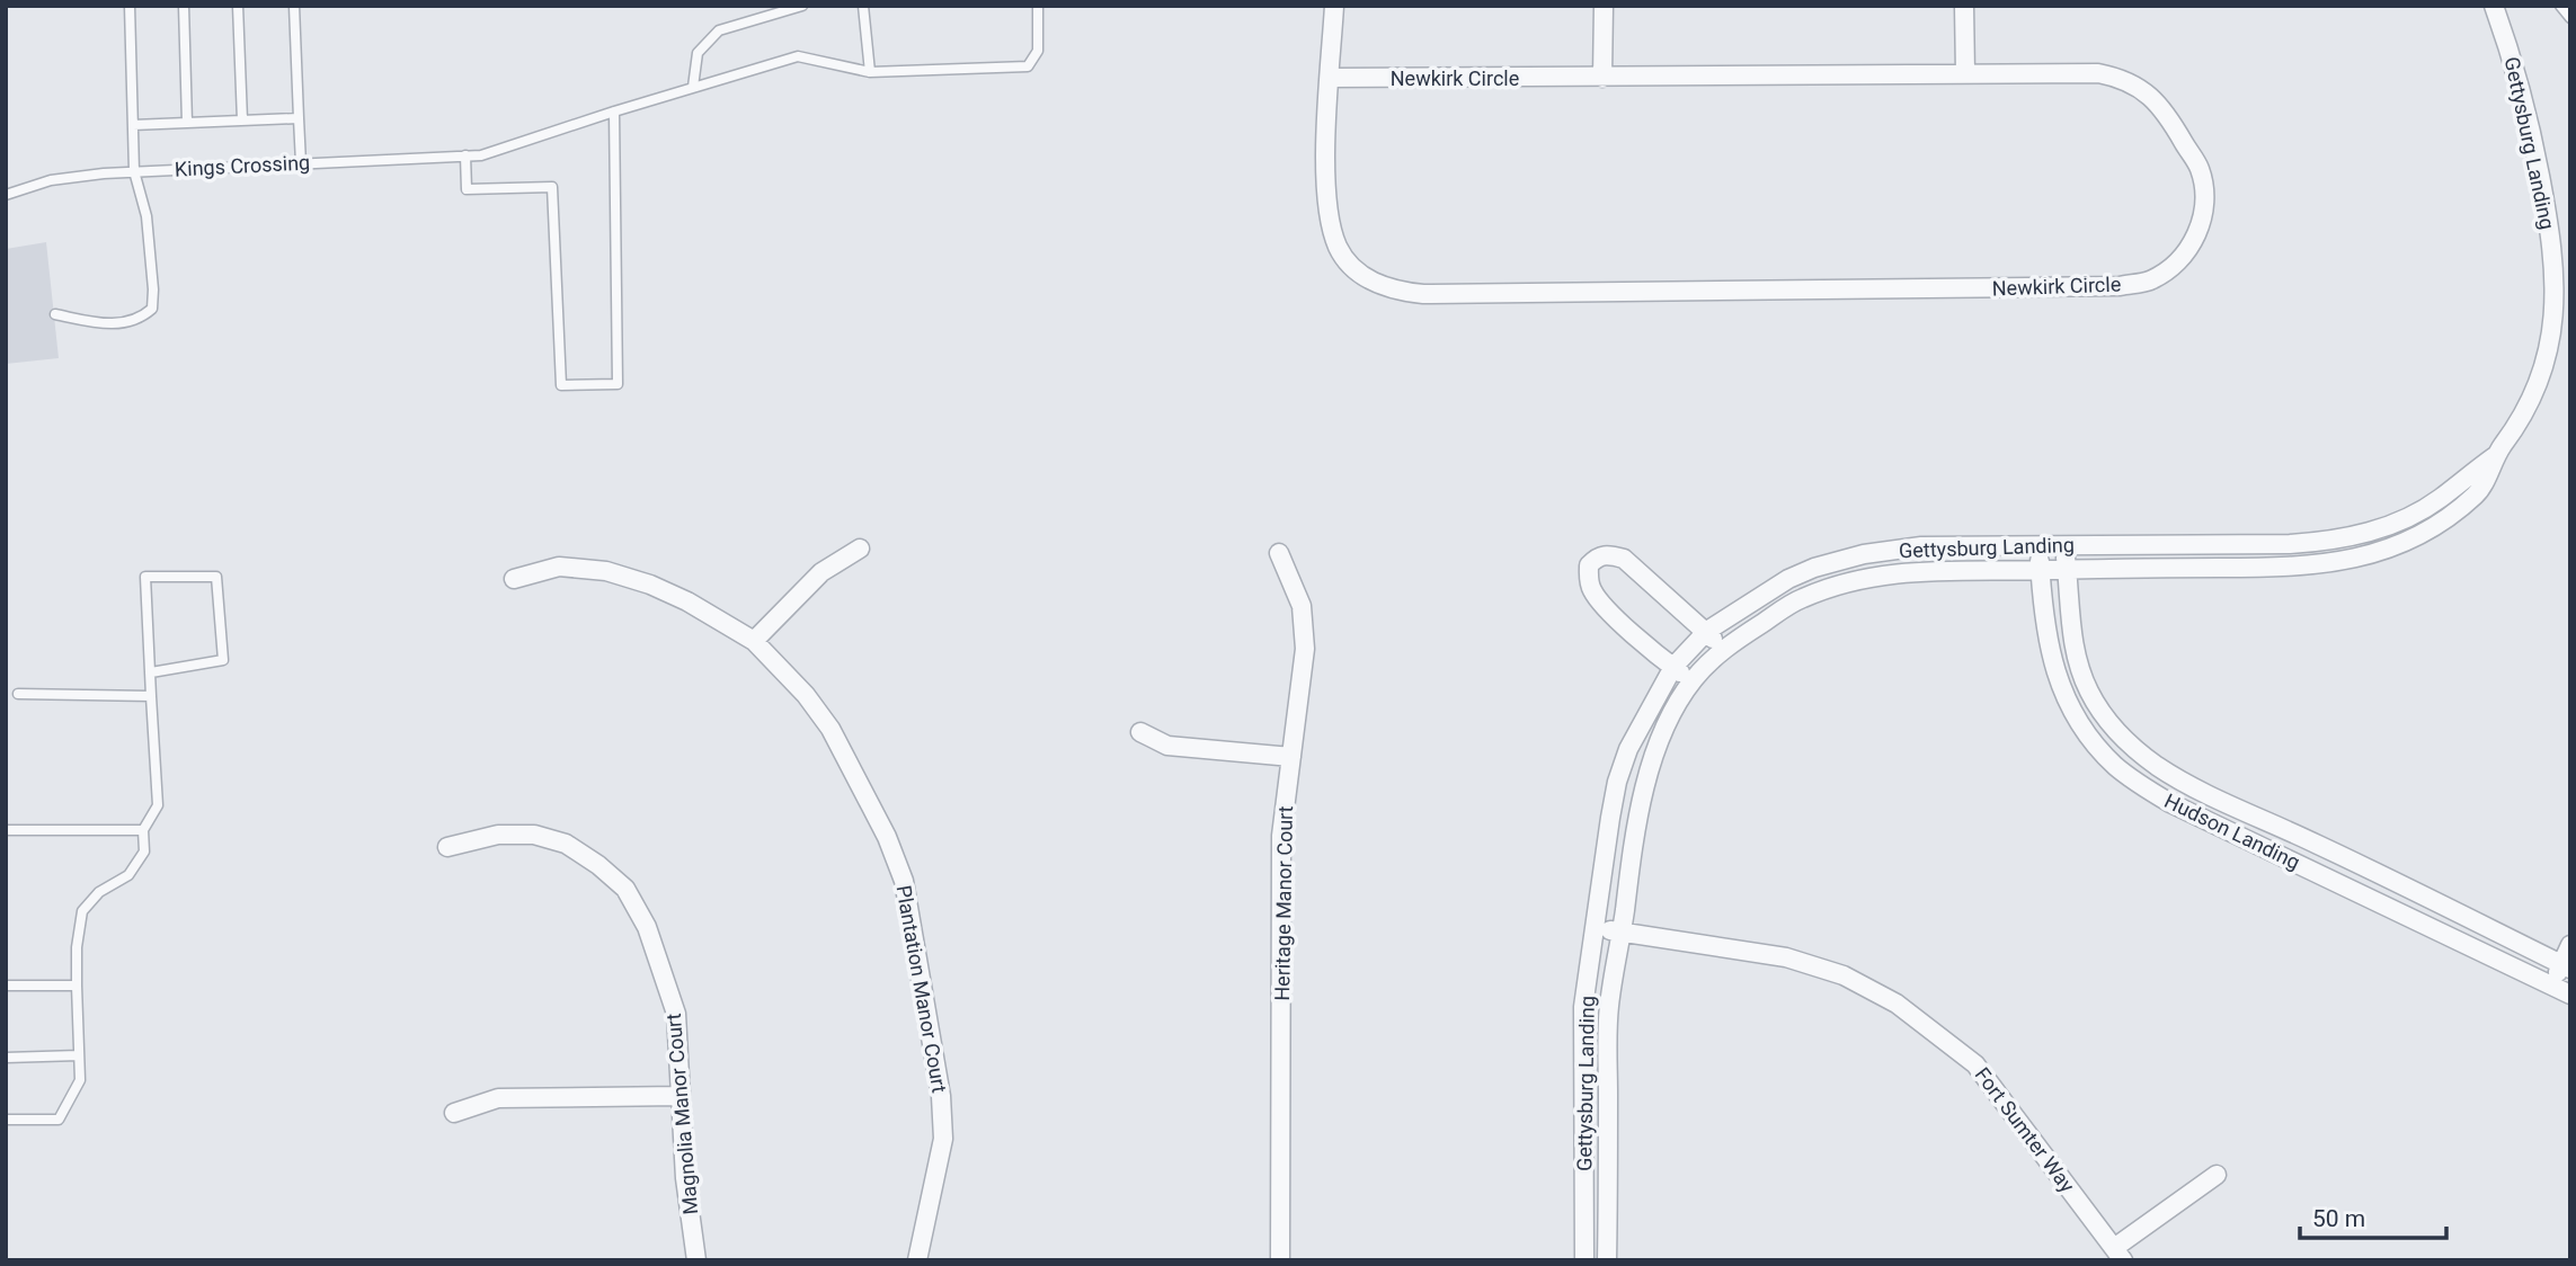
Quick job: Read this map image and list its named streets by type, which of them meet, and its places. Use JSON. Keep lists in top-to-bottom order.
{
  "streets": {
    "street": [
      "Newkirk Circle",
      "Gettysburg Landing",
      "Hudson Landing",
      "Heritage Manor Court",
      "Plantation Manor Court",
      "Magnolia Manor Court",
      "Fort Sumter Way"
    ],
    "lane": ["Kings Crossing"]
  },
  "crossings": [
    ["Gettysburg Landing", "Hudson Landing"],
    ["Gettysburg Landing", "Fort Sumter Way"]
  ],
  "scale_bar": "50 m"
}
